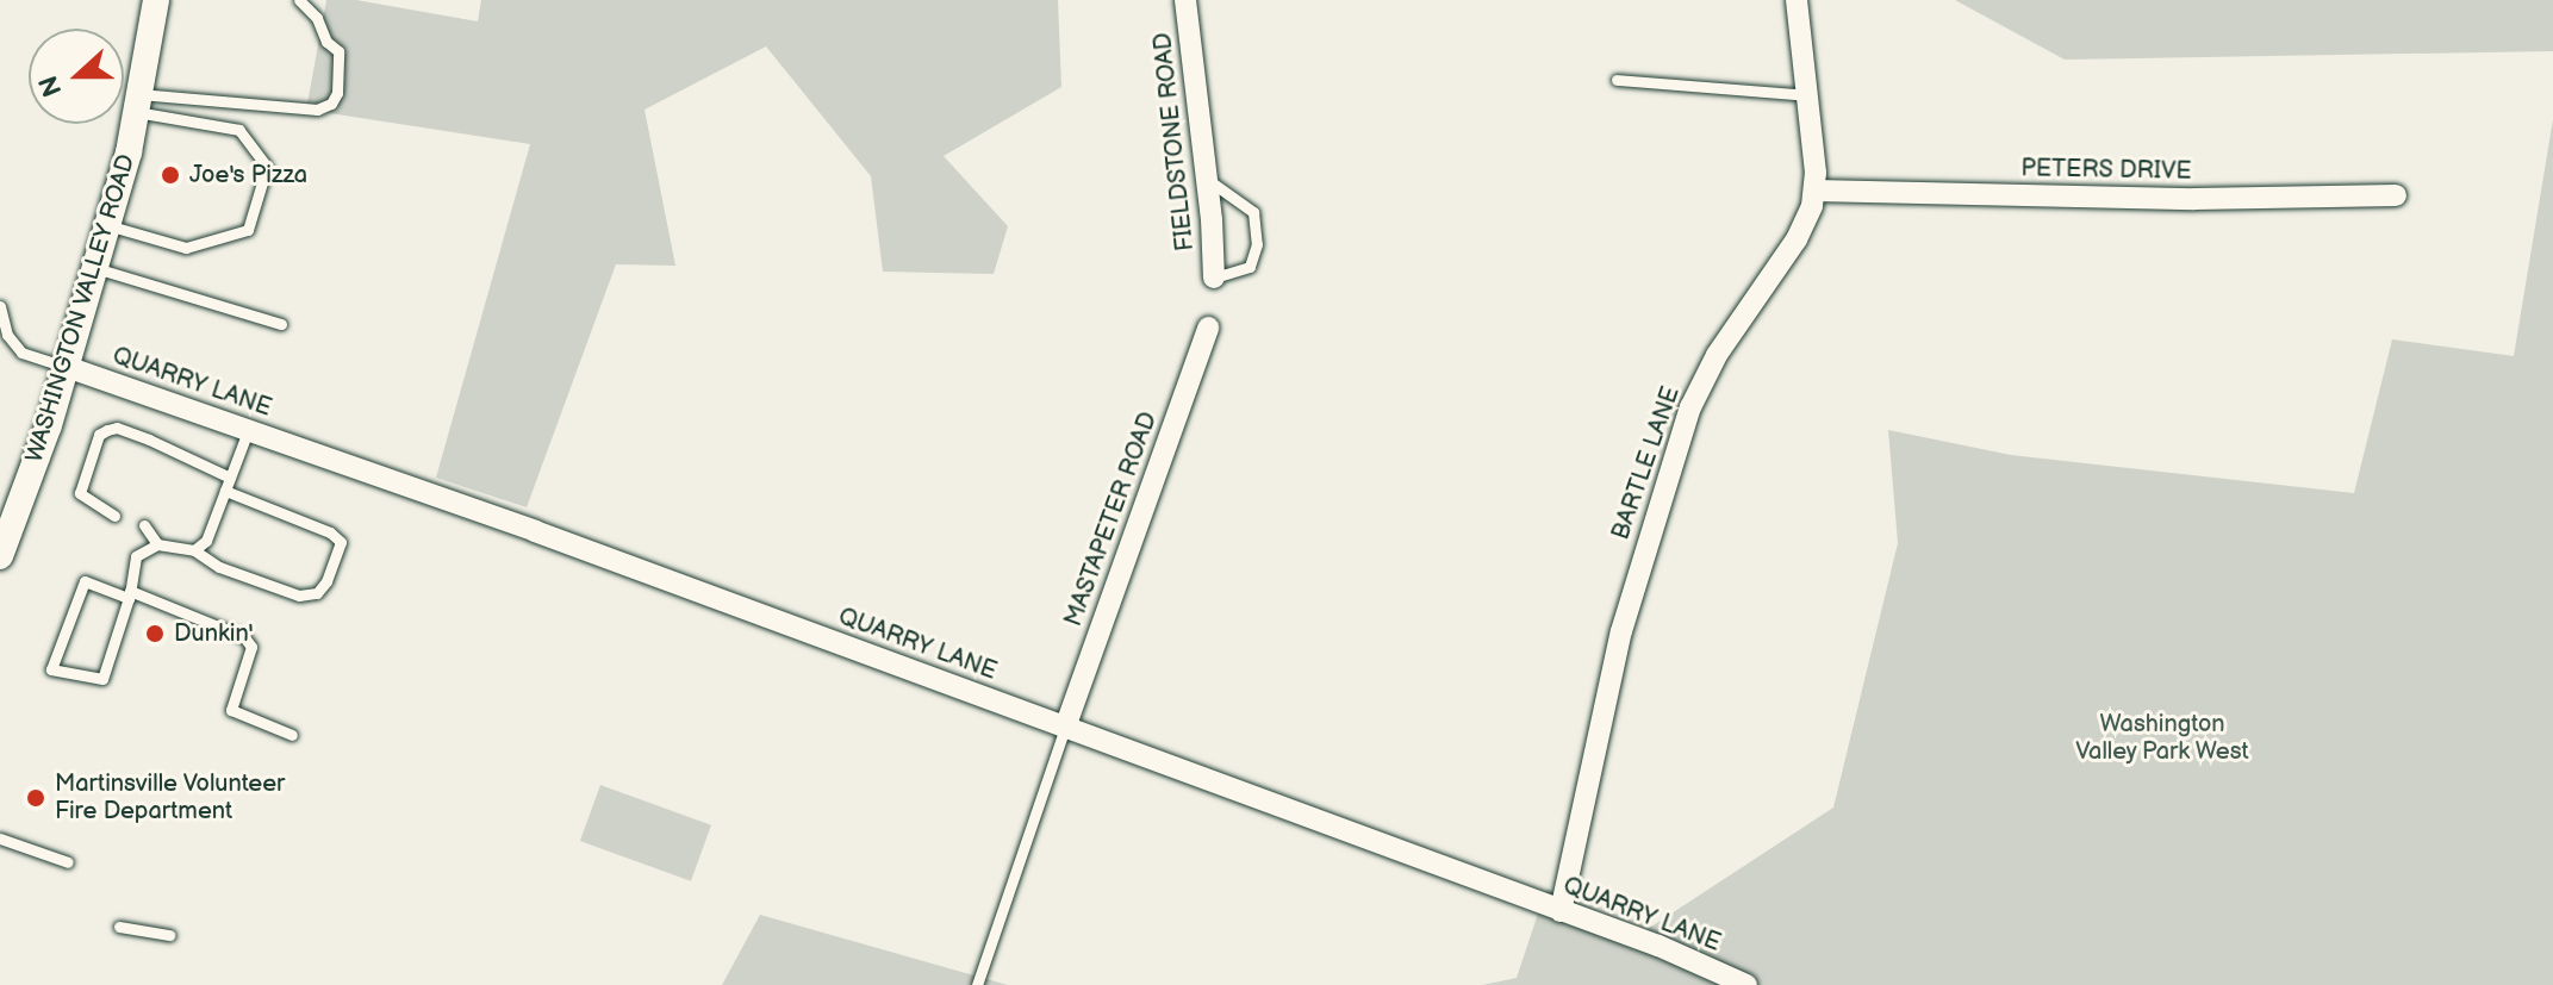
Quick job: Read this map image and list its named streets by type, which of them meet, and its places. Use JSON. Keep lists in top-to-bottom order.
{
  "streets": {
    "street": [
      "FIELDSTONE ROAD",
      "PETERS DRIVE",
      "WASHINGTON VALLEY ROAD",
      "QUARRY LANE",
      "BARTLE LANE",
      "MASTAPETER ROAD"
    ]
  },
  "crossings": [
    ["PETERS DRIVE", "BARTLE LANE"],
    ["WASHINGTON VALLEY ROAD", "QUARRY LANE"],
    ["QUARRY LANE", "BARTLE LANE"],
    ["QUARRY LANE", "MASTAPETER ROAD"]
  ],
  "parks": ["Washington Valley Park West"],
  "places": ["Joe's Pizza", "Dunkin'", "Martinsville Volunteer Fire Department"],
  "north": "left"
}
